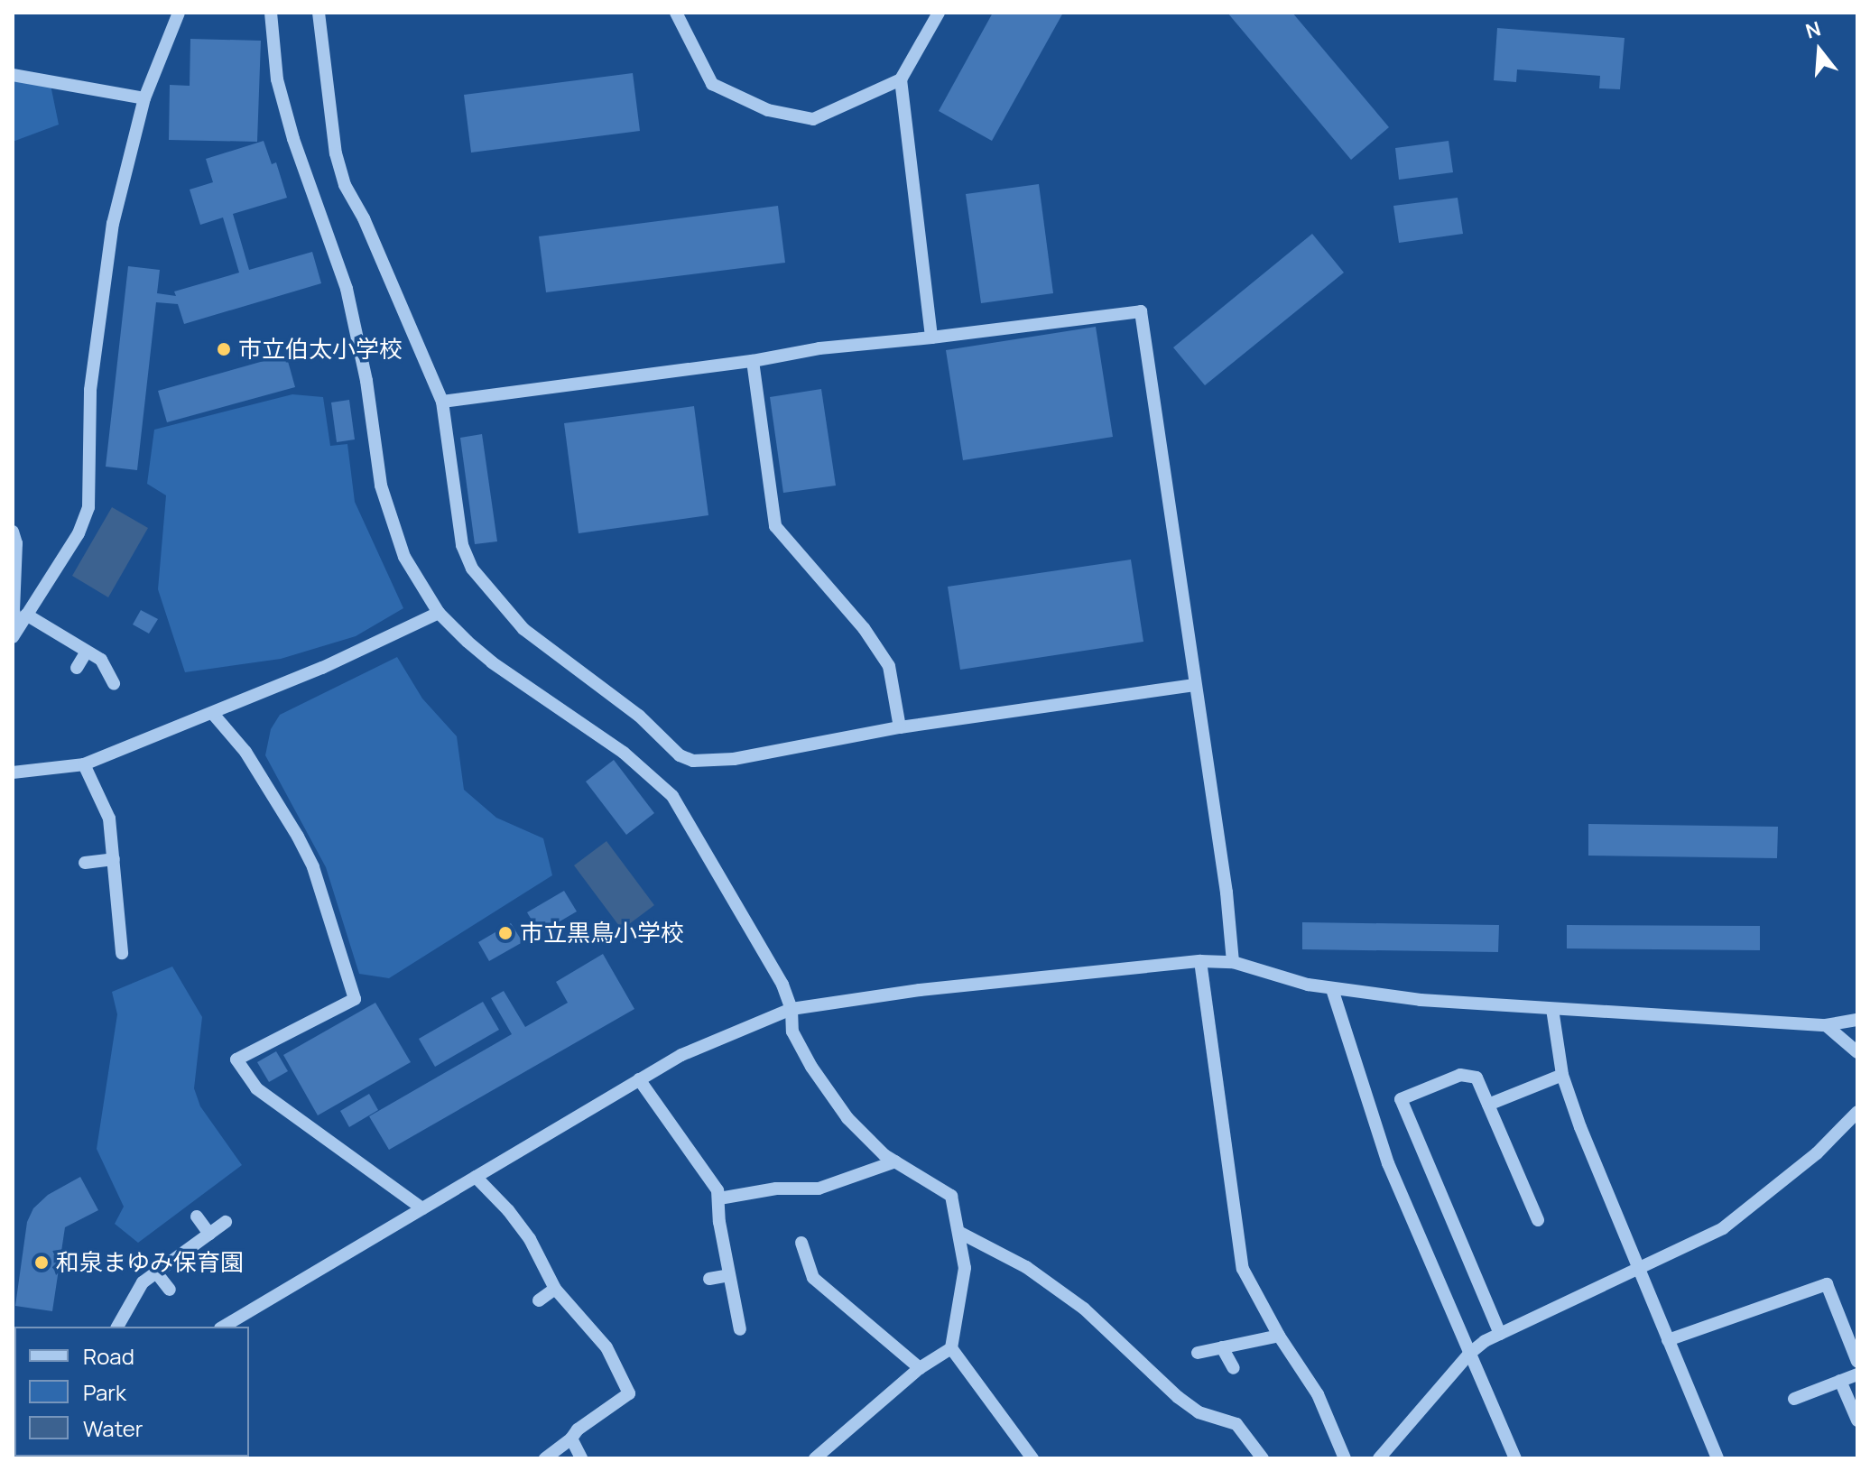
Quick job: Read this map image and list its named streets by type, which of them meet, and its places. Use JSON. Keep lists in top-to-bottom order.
{
  "places": ["市立伯太小学校", "市立黒鳥小学校", "和泉まゆみ保育園"],
  "legend": ["Road", "Park", "Water"],
  "north": "top"
}
